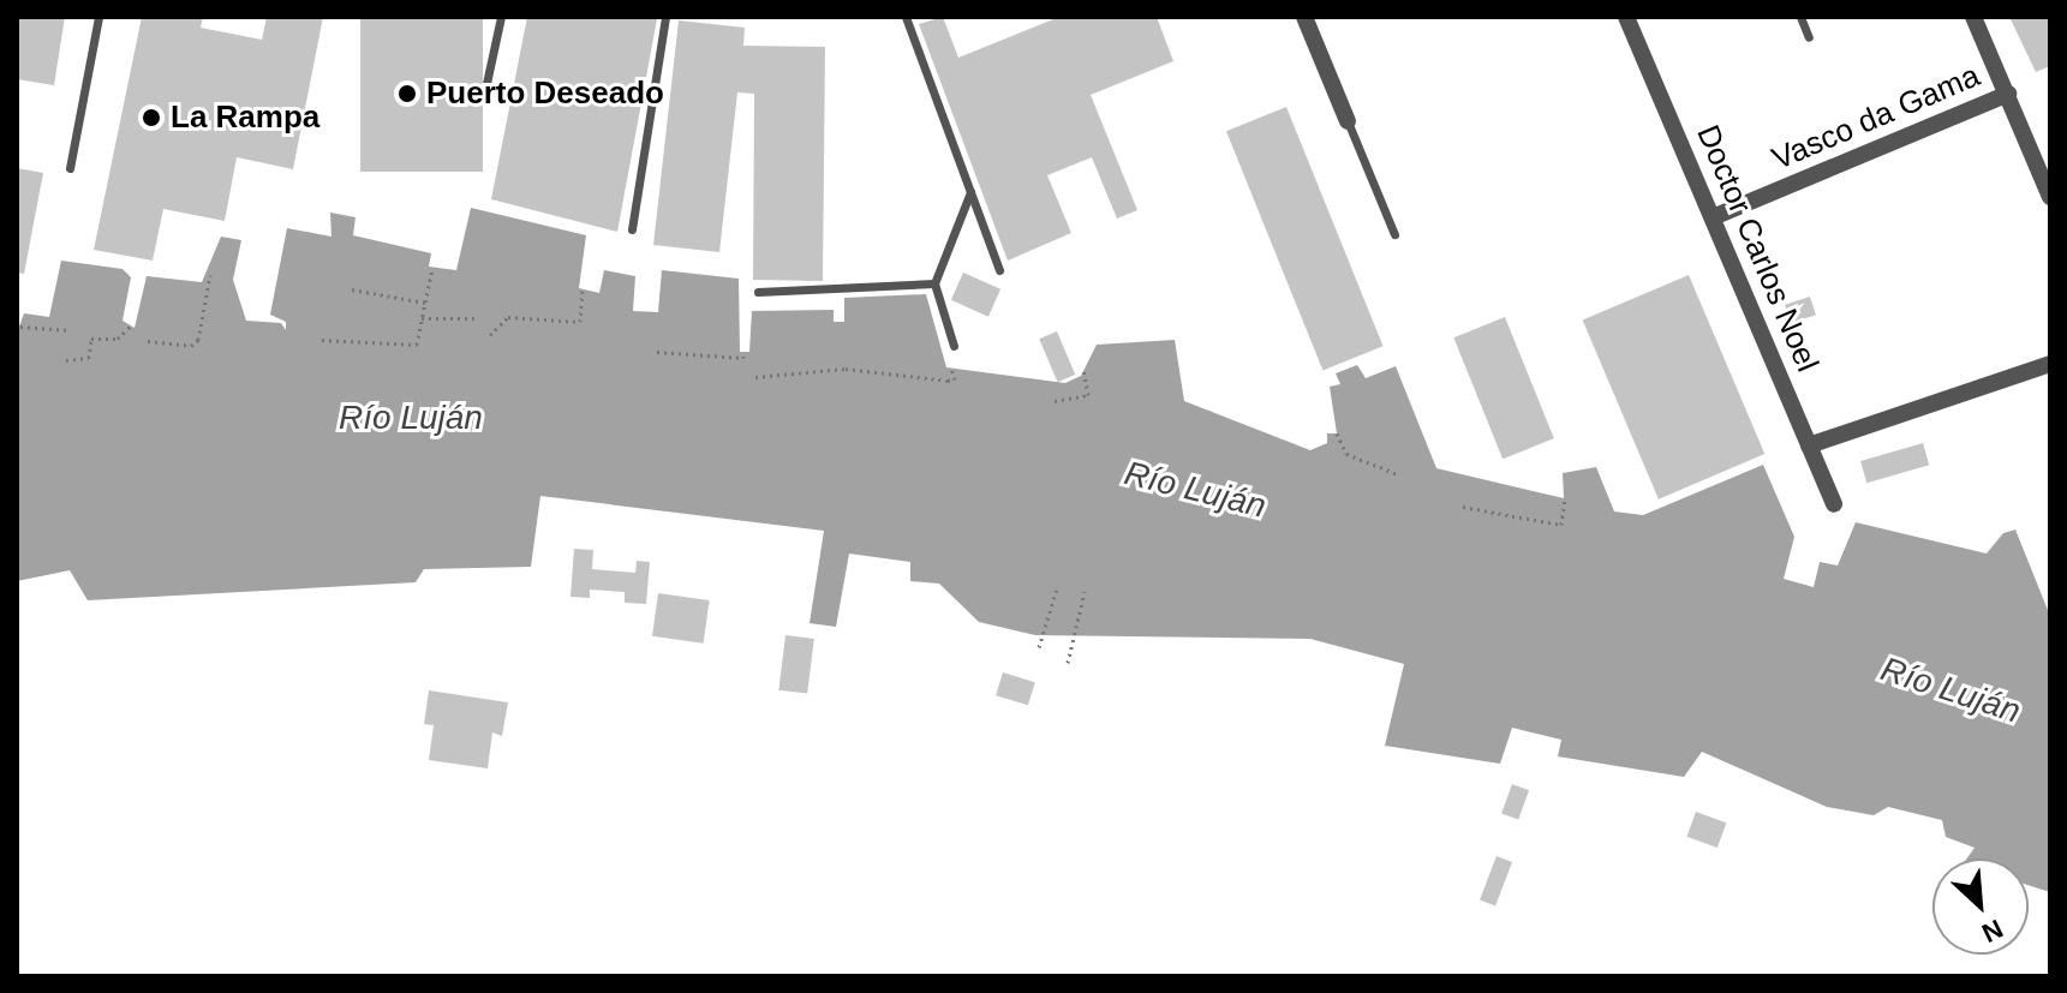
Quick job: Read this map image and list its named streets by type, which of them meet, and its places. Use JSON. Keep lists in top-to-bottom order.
{
  "streets": {
    "street": ["Vasco da Gama", "Doctor Carlos Noel"]
  },
  "crossings": [
    ["Vasco da Gama", "Doctor Carlos Noel"]
  ],
  "water": ["Río Luján"],
  "places": ["Puerto Deseado", "La Rampa"],
  "north": "bottom right"
}
